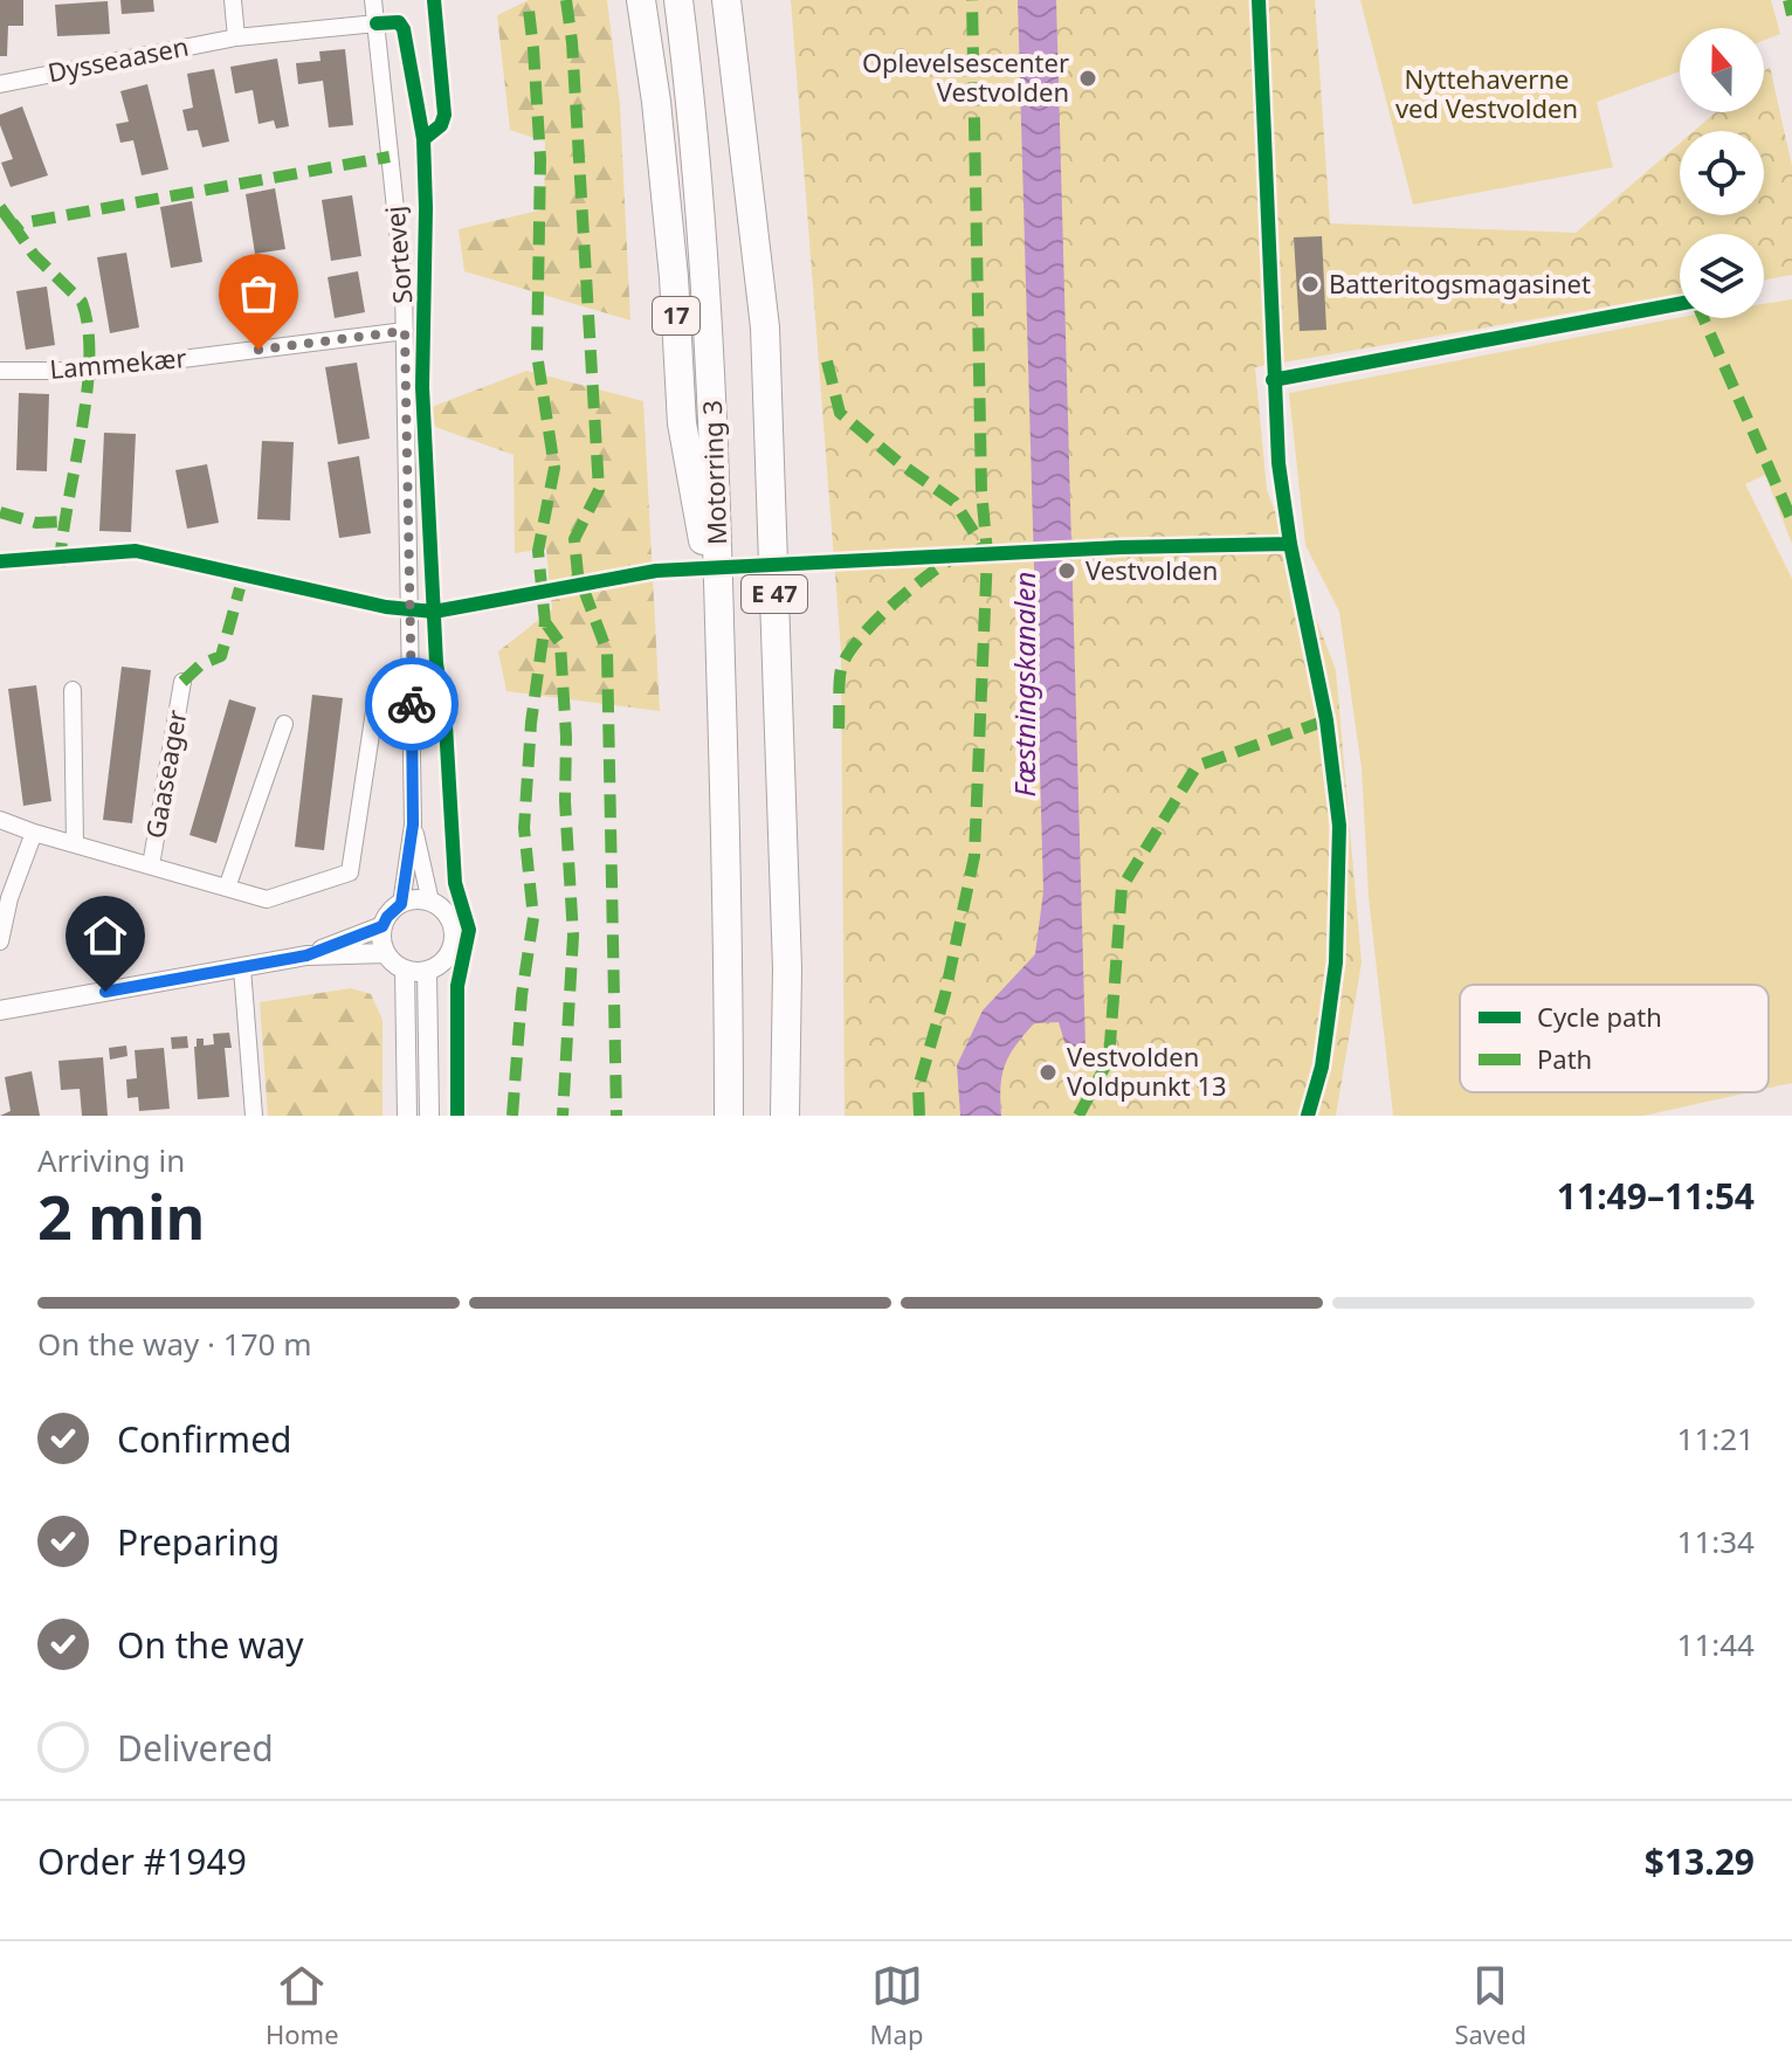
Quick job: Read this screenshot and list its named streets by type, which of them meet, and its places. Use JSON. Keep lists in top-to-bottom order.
{
  "streets": {
    "highway": ["17", "Motorring 3", "E 47"],
    "street": [
      "Dysseaasen",
      "Sortevej",
      "Lammekær",
      "Gaaseager"
    ]
  },
  "crossings": [
    ["Dysseaasen", "Sortevej"],
    ["Sortevej", "Lammekær"],
    ["17", "Motorring 3"]
  ],
  "water": ["Fæstningskanalen"],
  "parks": ["Nyttehaverne ved Vestvolden"],
  "places": [
    "Oplevelsescenter Vestvolden",
    "Batteritogsmagasinet",
    "Vestvolden",
    "Vestvolden Voldpunkt 13"
  ],
  "legend": ["Cycle path", "Path"],
  "north": "top",
  "page": {
    "heading": ["2 min", "Arriving in", "11:49–11:54"],
    "panel": ["Order #1949", "$13.29"],
    "bar": "On the way · 170 m",
    "list": [
      ["Confirmed", "11:21"],
      ["Preparing", "11:34"],
      ["On the way", "11:44"],
      "Delivered"
    ],
    "tabs": ["Home", "Map", "Saved"]
  }
}
